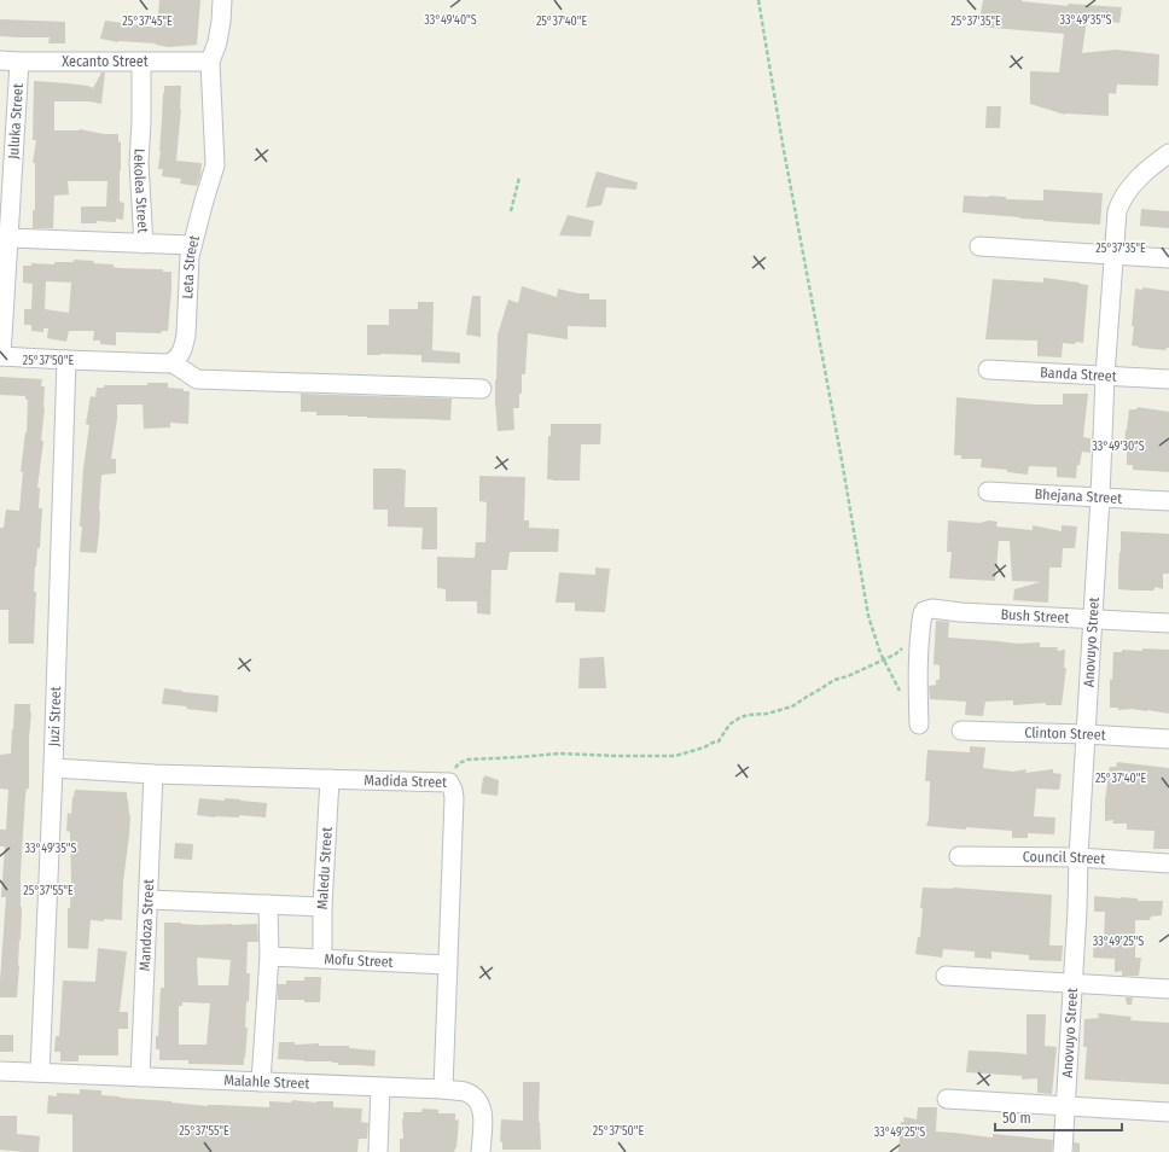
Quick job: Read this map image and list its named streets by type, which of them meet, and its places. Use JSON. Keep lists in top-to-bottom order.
{
  "streets": {
    "street": [
      "Xecanto Street",
      "Juluka Street",
      "Lekolea Street",
      "Leta Street",
      "Banda Street",
      "Bhejana Street",
      "Bush Street",
      "Anovuyo Street",
      "Juzi Street",
      "Clinton Street",
      "Madida Street",
      "Council Street",
      "Maledu Street",
      "Mandoza Street",
      "Mofu Street",
      "Malahle Street"
    ]
  },
  "crossings": [
    ["Xecanto Street", "Juluka Street"],
    ["Xecanto Street", "Lekolea Street"],
    ["Xecanto Street", "Leta Street"],
    ["Juluka Street", "Lekolea Street"],
    ["Banda Street", "Anovuyo Street"],
    ["Bhejana Street", "Anovuyo Street"],
    ["Bush Street", "Anovuyo Street"],
    ["Anovuyo Street", "Clinton Street"],
    ["Anovuyo Street", "Council Street"],
    ["Juzi Street", "Madida Street"],
    ["Juzi Street", "Malahle Street"],
    ["Madida Street", "Maledu Street"],
    ["Madida Street", "Mandoza Street"],
    ["Madida Street", "Mofu Street"],
    ["Madida Street", "Malahle Street"],
    ["Maledu Street", "Mofu Street"],
    ["Mandoza Street", "Malahle Street"]
  ],
  "scale_bar": "50 m",
  "coordinates": [
    "33°49'40\"S",
    "33°49'35\"S",
    "25°37'45\"E",
    "25°37'40\"E",
    "25°37'35\"E",
    "25°37'50\"E",
    "33°49'30\"S",
    "25°37'55\"E",
    "33°49'25\"S"
  ]
}
